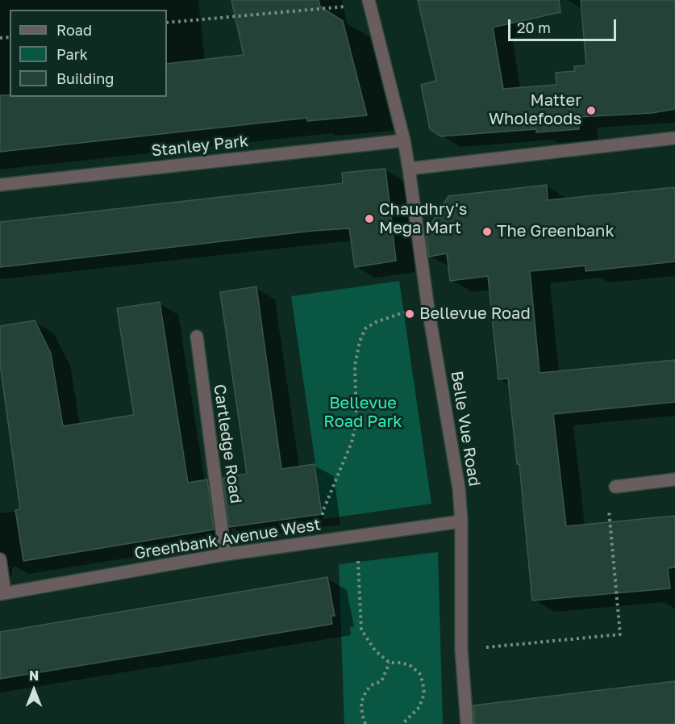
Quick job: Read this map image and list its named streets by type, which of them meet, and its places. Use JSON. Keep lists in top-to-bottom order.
{
  "streets": {
    "street": [
      "Stanley Park",
      "Belle Vue Road",
      "Cartledge Road",
      "Greenbank Avenue West"
    ]
  },
  "crossings": [
    ["Stanley Park", "Belle Vue Road"],
    ["Belle Vue Road", "Greenbank Avenue West"],
    ["Cartledge Road", "Greenbank Avenue West"]
  ],
  "parks": ["Bellevue Road Park"],
  "places": [
    "Matter Wholefoods",
    "Chaudhry's Mega Mart",
    "The Greenbank",
    "Bellevue Road"
  ],
  "legend": ["Road", "Park", "Building"],
  "scale_bar": "20 m",
  "north": "top"
}
